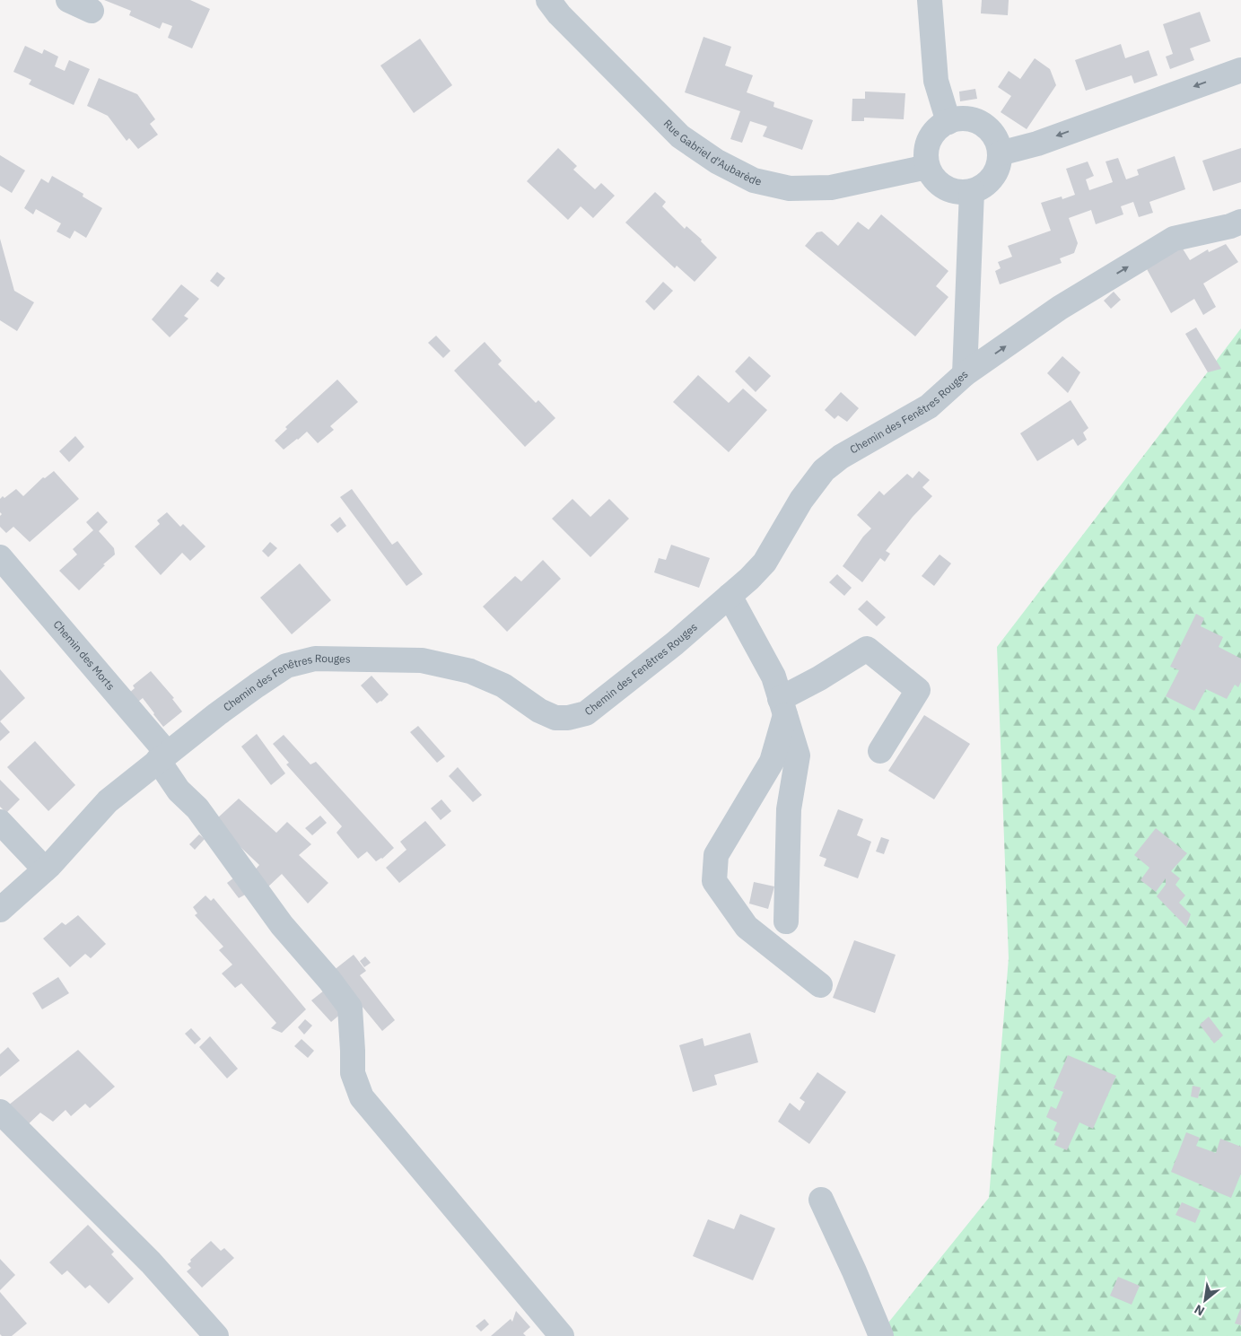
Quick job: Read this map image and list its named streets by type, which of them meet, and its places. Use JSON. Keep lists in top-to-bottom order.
{
  "streets": {
    "street": ["Rue Gabriel d'Aubarède", "Chemin des Fenêtres Rouges", "Chemin des Morts"]
  },
  "crossings": [
    ["Chemin des Fenêtres Rouges", "Chemin des Morts"]
  ],
  "north": "bottom left"
}
